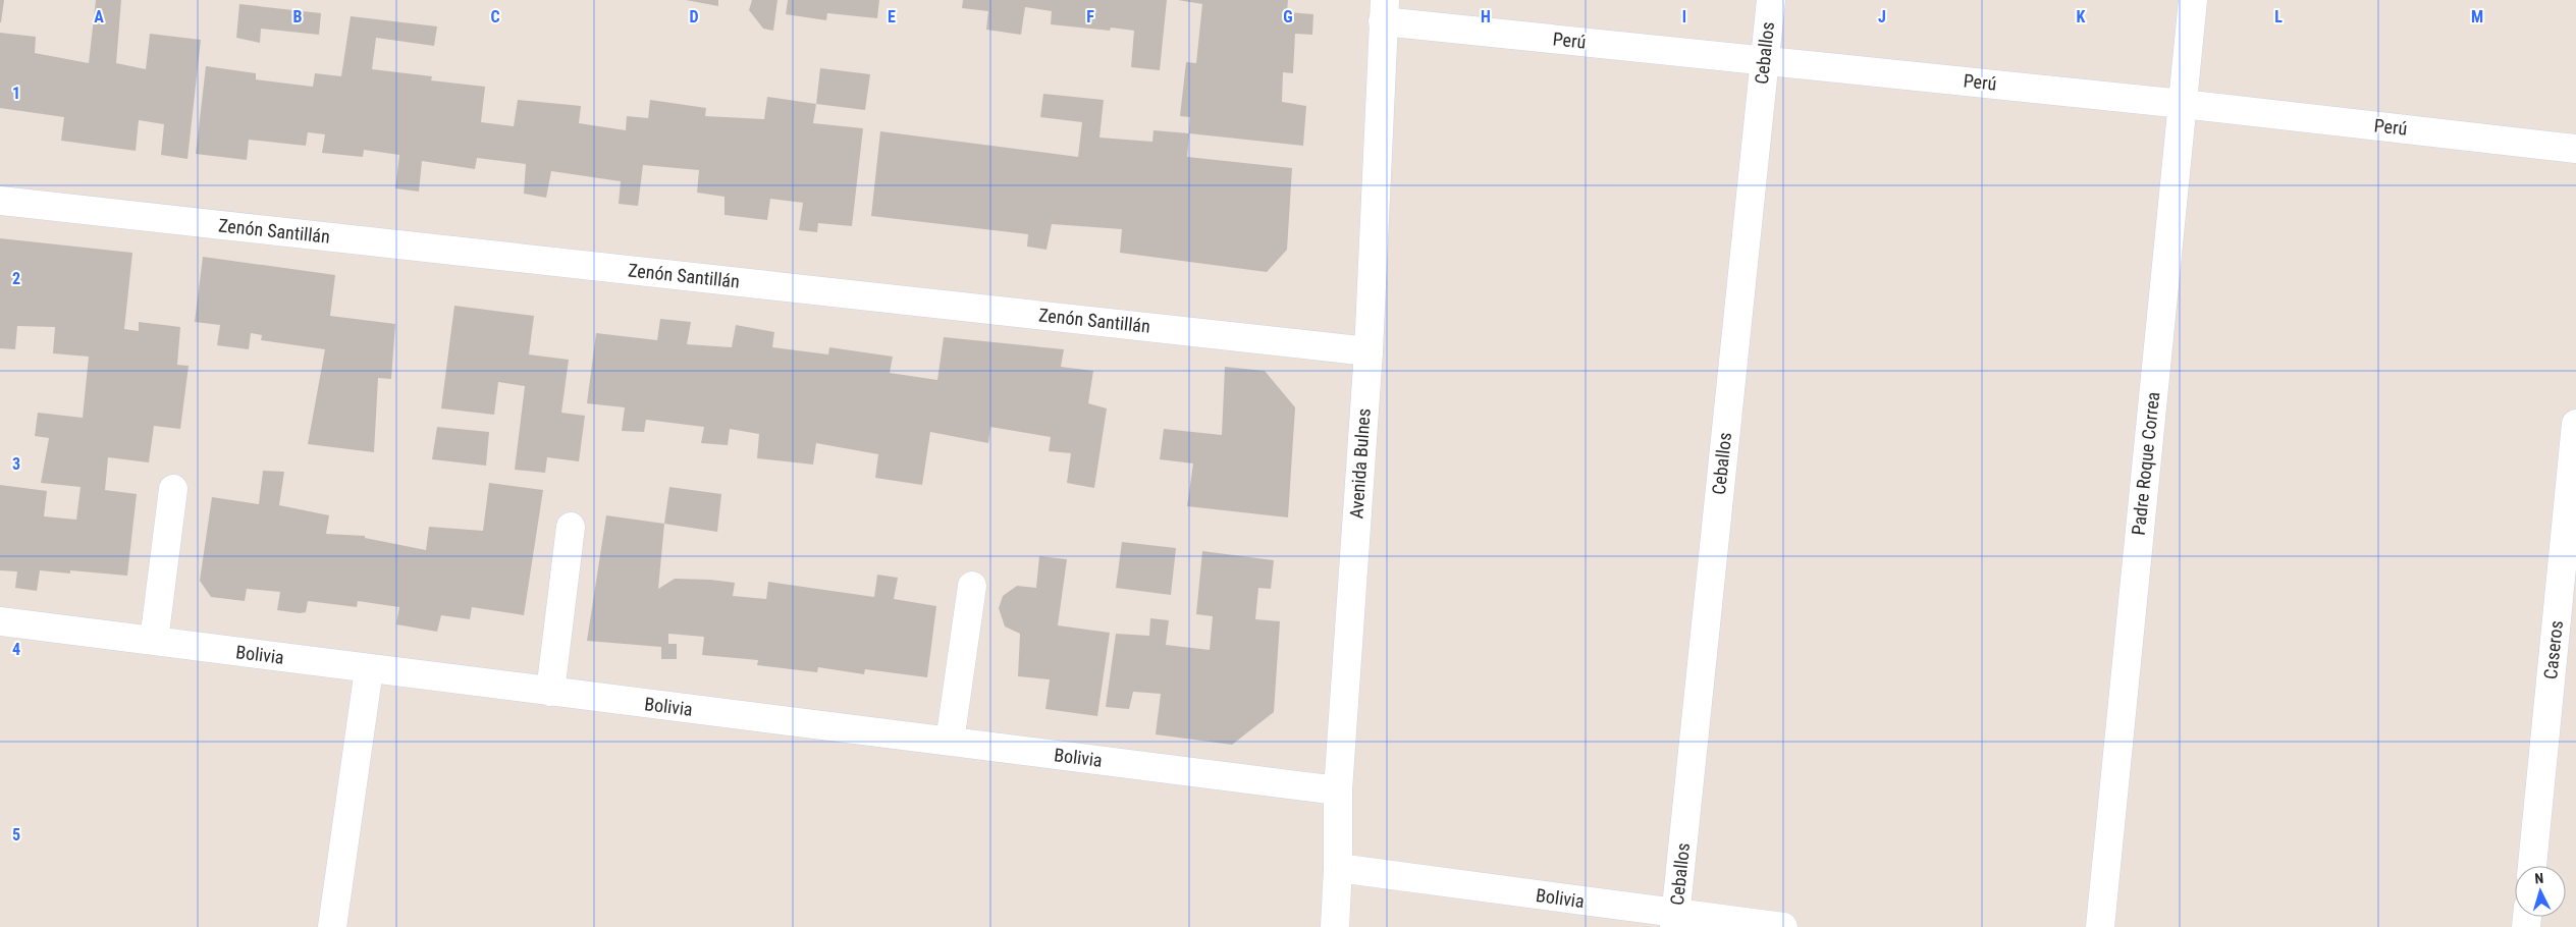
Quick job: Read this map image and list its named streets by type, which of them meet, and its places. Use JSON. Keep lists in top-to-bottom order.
{
  "streets": {
    "street": [
      "Perú",
      "Ceballos",
      "Zenón Santillán",
      "Avenida Bulnes",
      "Padre Roque Correa",
      "Caseros",
      "Bolivia"
    ]
  },
  "crossings": [
    ["Perú", "Ceballos"],
    ["Perú", "Avenida Bulnes"],
    ["Perú", "Padre Roque Correa"],
    ["Ceballos", "Bolivia"],
    ["Zenón Santillán", "Avenida Bulnes"],
    ["Avenida Bulnes", "Bolivia"]
  ],
  "north": "top",
  "grid": {
    "columns": [
      "A",
      "B",
      "C",
      "D",
      "E",
      "F",
      "G",
      "H",
      "I",
      "J",
      "K",
      "L",
      "M"
    ],
    "rows": [
      "1",
      "2",
      "3",
      "4",
      "5"
    ]
  }
}
